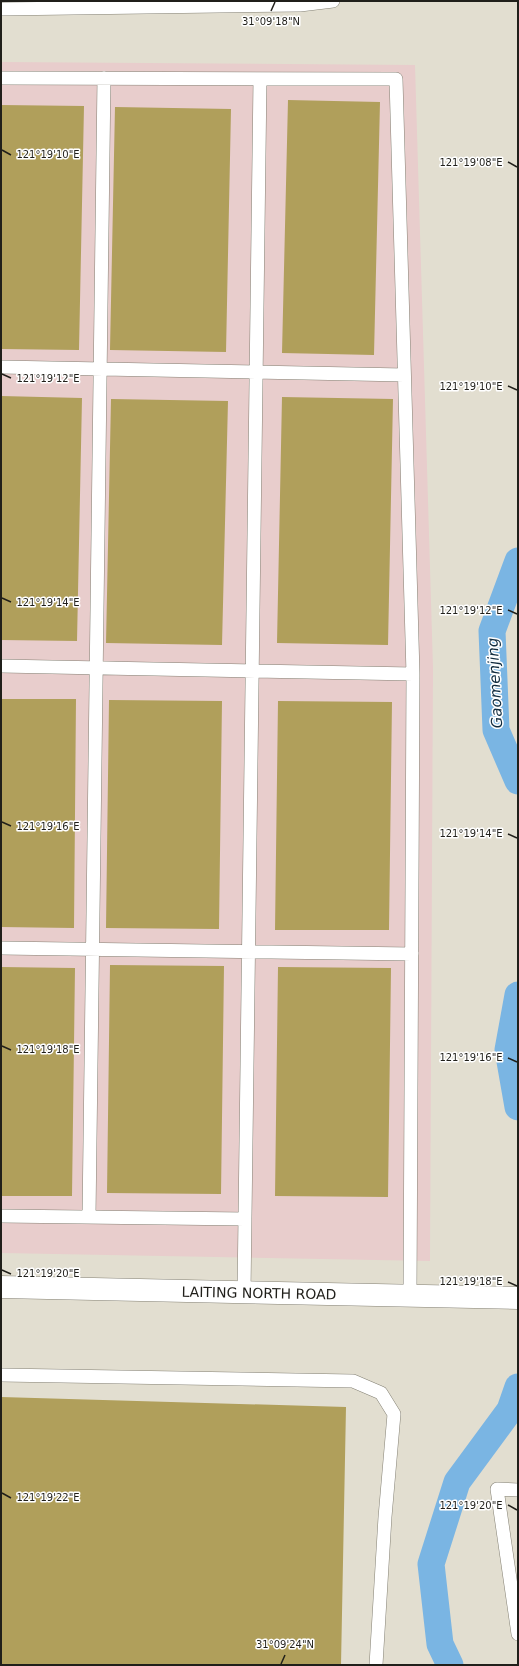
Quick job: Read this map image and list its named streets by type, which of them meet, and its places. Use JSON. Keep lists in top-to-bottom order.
{
  "streets": {
    "street": ["LAITING NORTH ROAD"]
  },
  "water": ["Gaomenjing"],
  "coordinates": [
    "31°09'18\"N",
    "121°19'10\"E",
    "121°19'08\"E",
    "121°19'12\"E",
    "121°19'14\"E",
    "121°19'16\"E",
    "121°19'18\"E",
    "121°19'20\"E",
    "121°19'22\"E",
    "31°09'24\"N"
  ]
}
